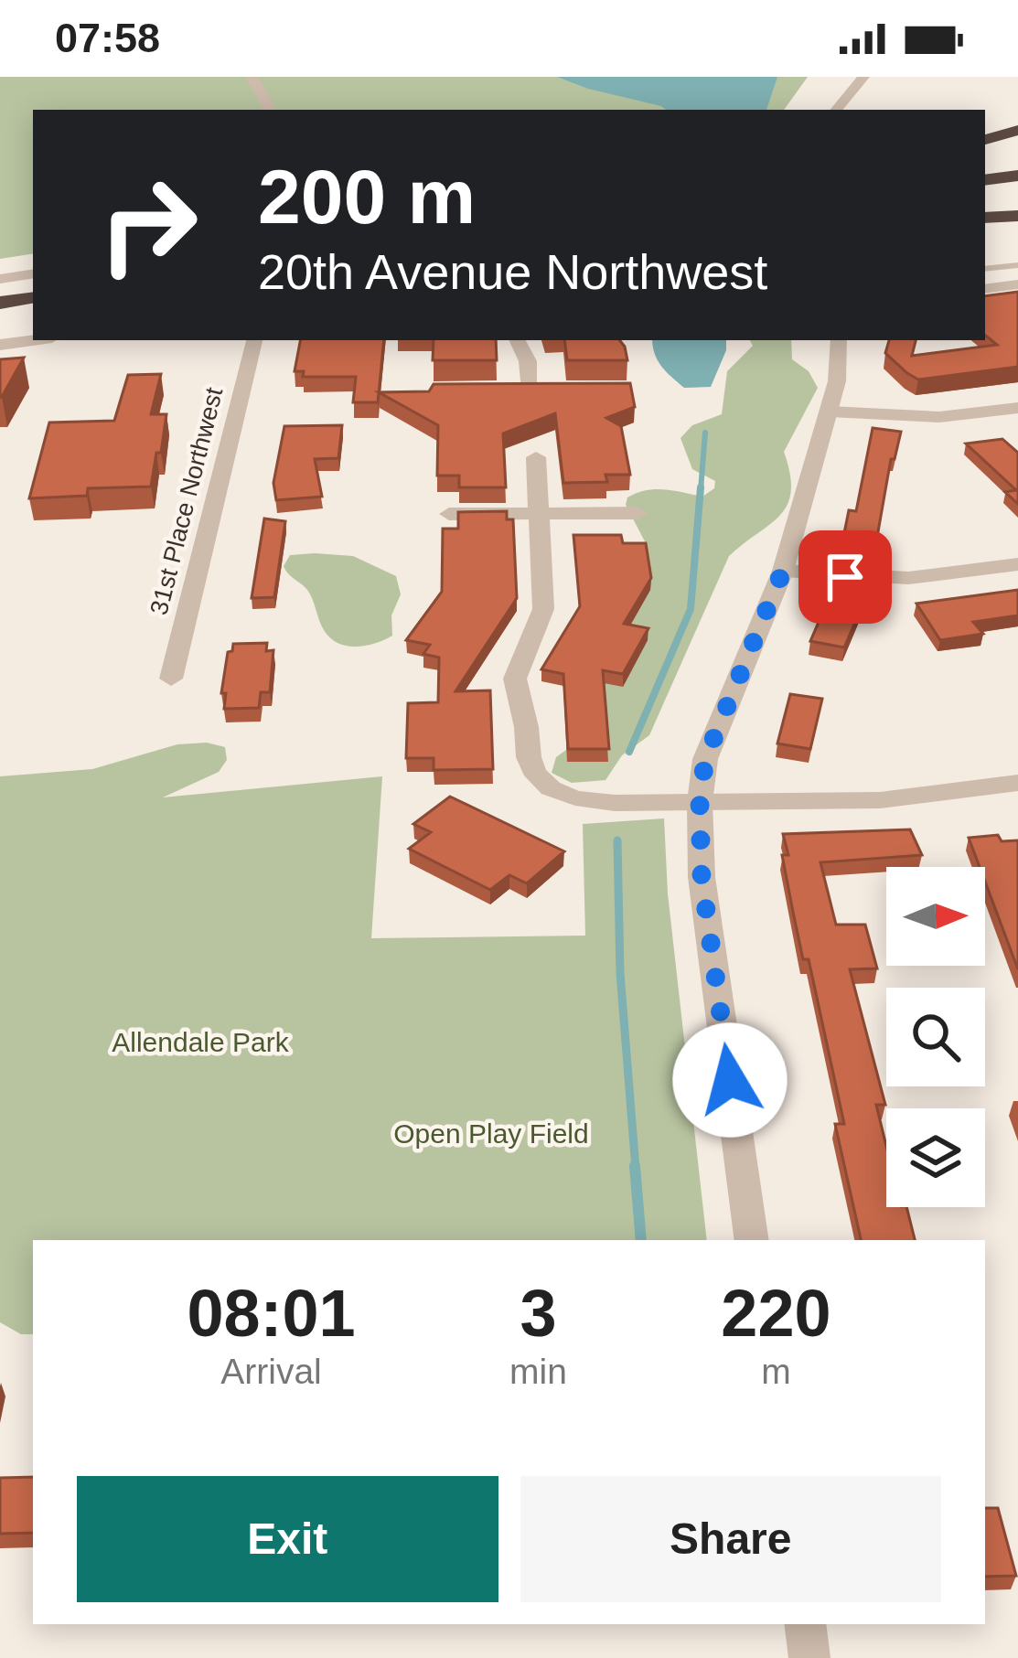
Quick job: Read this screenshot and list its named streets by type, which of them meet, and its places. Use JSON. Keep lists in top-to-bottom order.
{
  "streets": {
    "street": ["31st Place Northwest"]
  },
  "parks": ["Allendale Park", "Open Play Field"],
  "north": "right",
  "page": {
    "status": "07:58",
    "turn": ["200 m", "20th Avenue Northwest"],
    "eta": [
      "08:01",
      "Arrival",
      "3",
      "min",
      "220",
      "m"
    ],
    "buttons": ["Exit", "Share"]
  }
}
